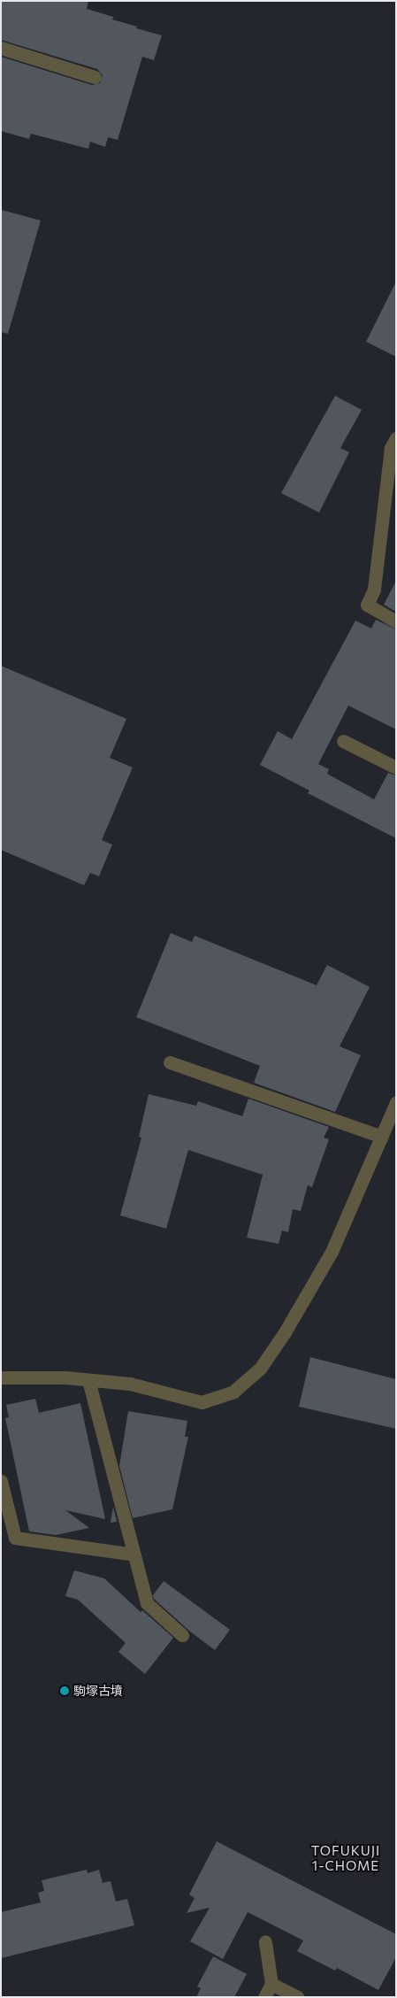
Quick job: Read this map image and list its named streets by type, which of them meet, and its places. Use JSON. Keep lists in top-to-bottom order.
{
  "districts": ["TOFUKUJI 1-CHOME"],
  "places": ["駒塚古墳"]
}
